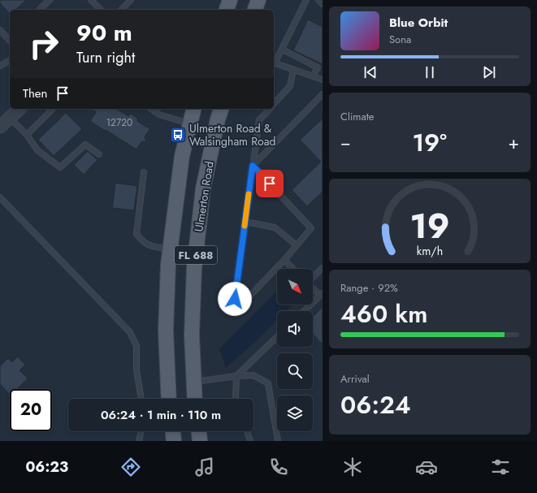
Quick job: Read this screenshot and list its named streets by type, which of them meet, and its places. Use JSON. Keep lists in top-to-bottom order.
{
  "streets": {
    "main road": ["Ulmerton Road", "FL 688"]
  },
  "places": {
    "bus stop": ["Ulmerton Road & Walsingham Road"]
  },
  "house_numbers": ["12720"],
  "north": "bottom right",
  "page": {
    "turn": ["90 m", "Turn right"],
    "song": ["Blue Orbit", "Sona"],
    "then": "Then",
    "tile": [
      "Climate",
      ["Range · 92%", "460 km"],
      ["Arrival", "06:24"]
    ],
    "heat": ["−", "19°", "+"],
    "limit": "20",
    "trip": "06:24 · 1 min · 110 m",
    "tabs": "06:23",
    "gauge": ["19", "km/h"]
  }
}
